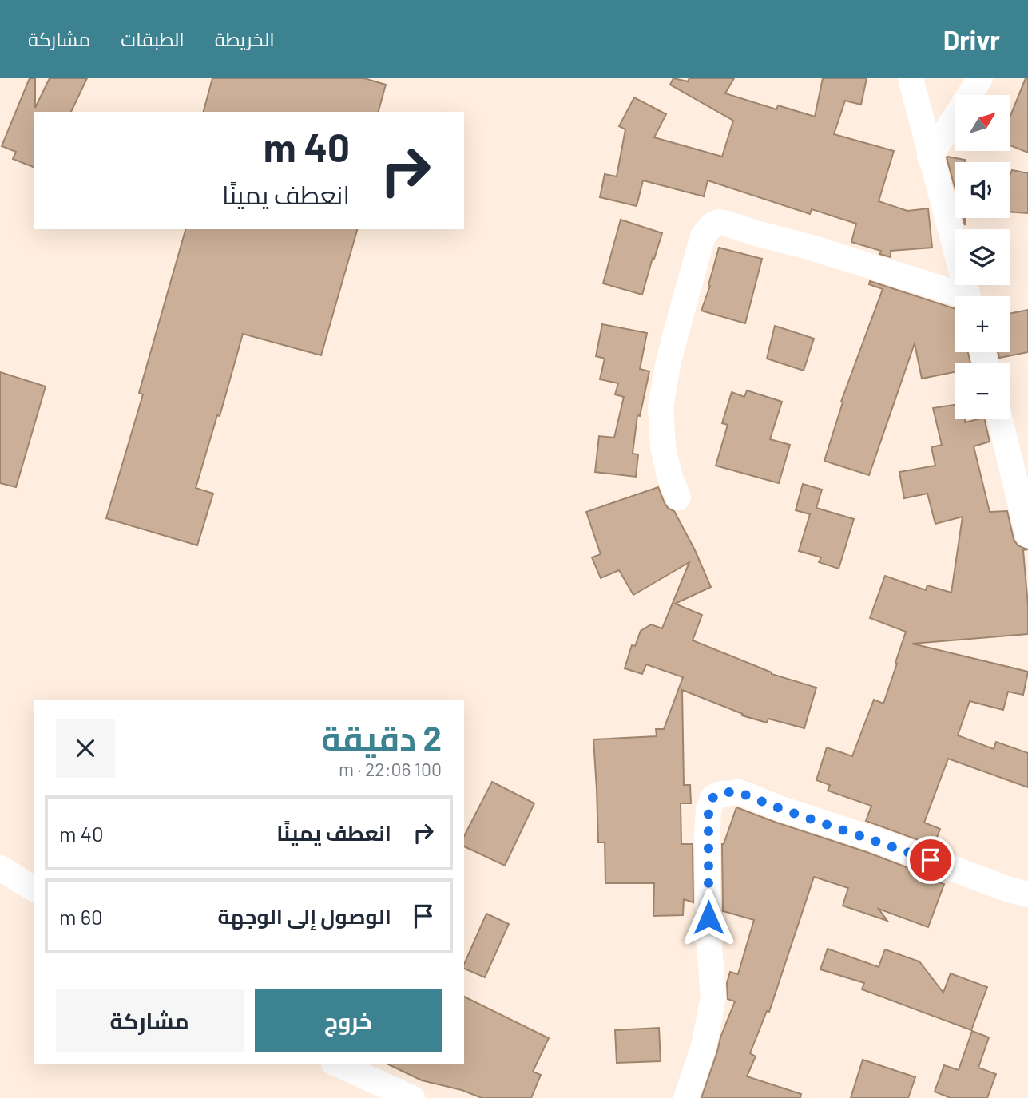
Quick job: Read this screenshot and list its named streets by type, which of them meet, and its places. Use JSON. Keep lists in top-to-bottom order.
{
  "north": "top right",
  "page": {
    "header": "Drivr",
    "nav": ["الخريطة", "الطبقات", "مشاركة"],
    "map_buttons": ["+", "−"],
    "turn": ["40 m", "انعطف يمينًا"],
    "heading": ["2 دقيقة", "100 m · 22:06"],
    "list": [
      {
        "name": "انعطف يمينًا",
        "value": "40 m"
      },
      {
        "name": "الوصول إلى الوجهة",
        "value": "60 m"
      }
    ],
    "buttons": ["خروج", "مشاركة"]
  }
}
